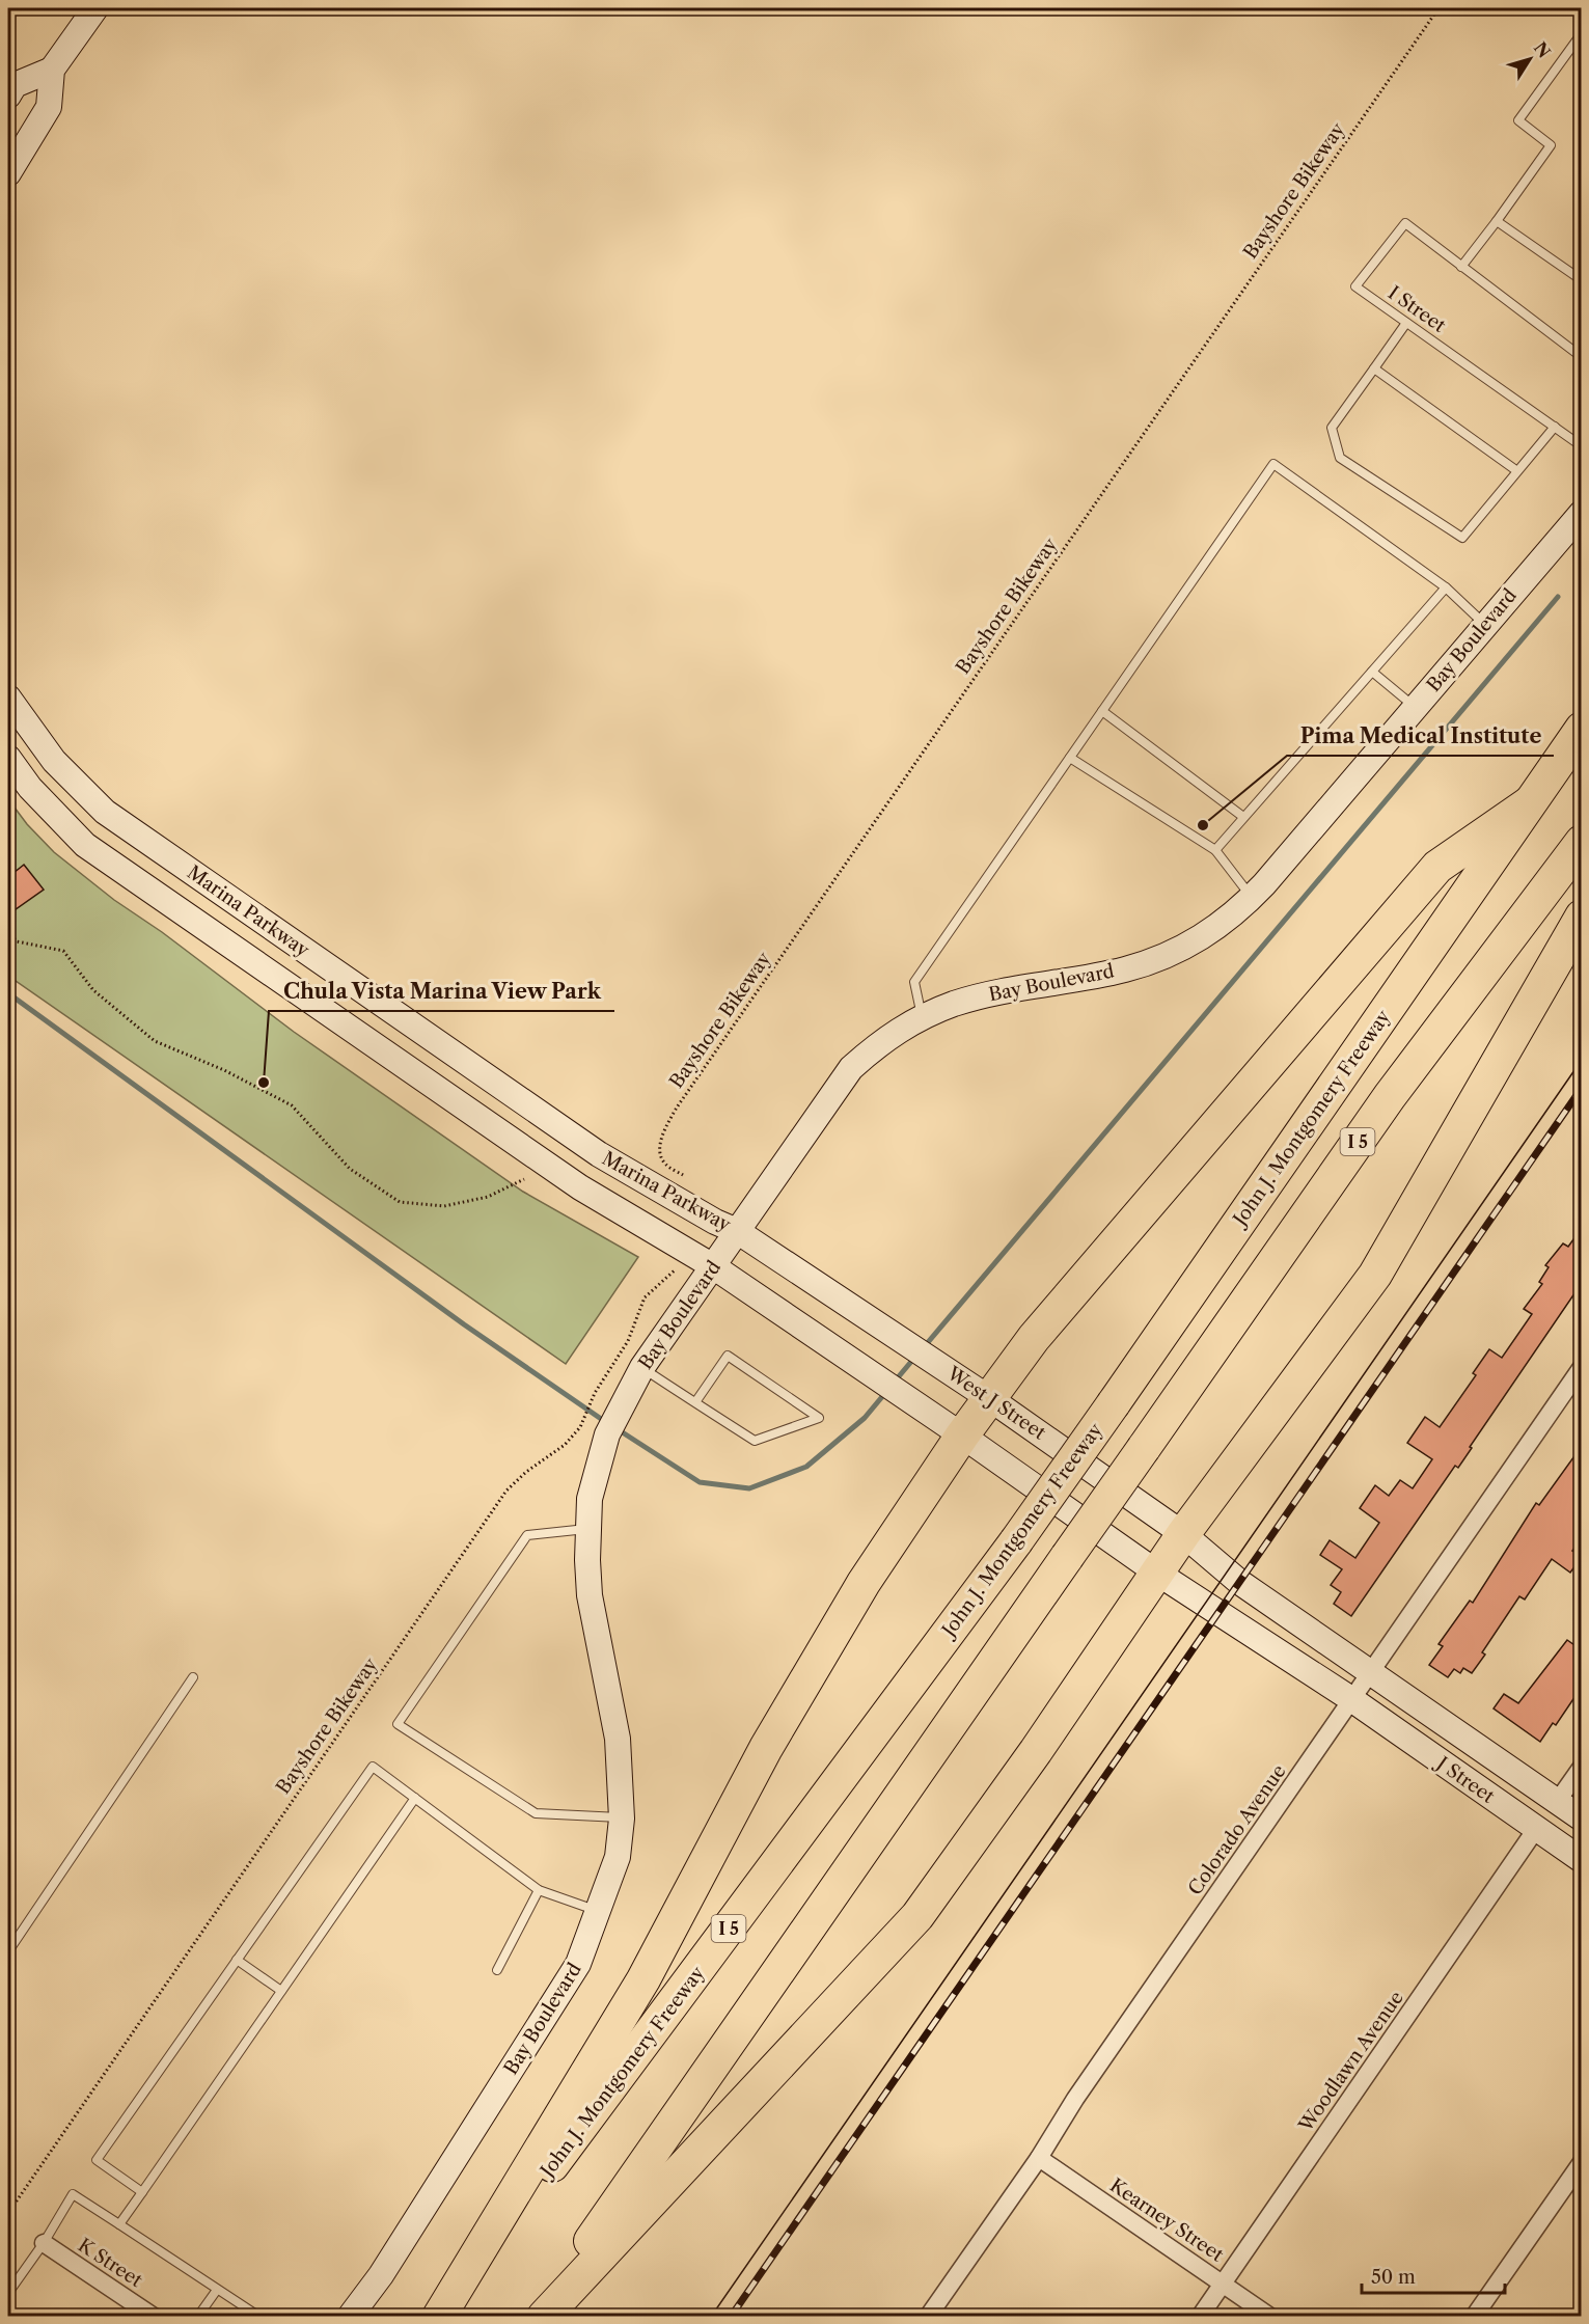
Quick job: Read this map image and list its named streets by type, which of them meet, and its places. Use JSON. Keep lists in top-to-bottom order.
{
  "streets": {
    "highway": ["John J. Montgomery Freeway", "I 5"],
    "main road": [
      "Bay Boulevard",
      "Marina Parkway",
      "West J Street",
      "J Street"
    ],
    "street": [
      "Colorado Avenue",
      "Woodlawn Avenue",
      "Kearney Street",
      "K Street"
    ],
    "lane": ["I Street"],
    "path": ["Bayshore Bikeway"]
  },
  "crossings": [
    ["Bay Boulevard", "Marina Parkway"],
    ["Bay Boulevard", "West J Street"],
    ["Marina Parkway", "West J Street"],
    ["West J Street", "J Street"],
    ["West J Street", "Colorado Avenue"],
    ["J Street", "Colorado Avenue"],
    ["J Street", "Woodlawn Avenue"],
    ["Colorado Avenue", "Kearney Street"],
    ["Woodlawn Avenue", "Kearney Street"]
  ],
  "places": ["Pima Medical Institute", "Chula Vista Marina View Park"],
  "scale_bar": "50 m",
  "north": "top right"
}
